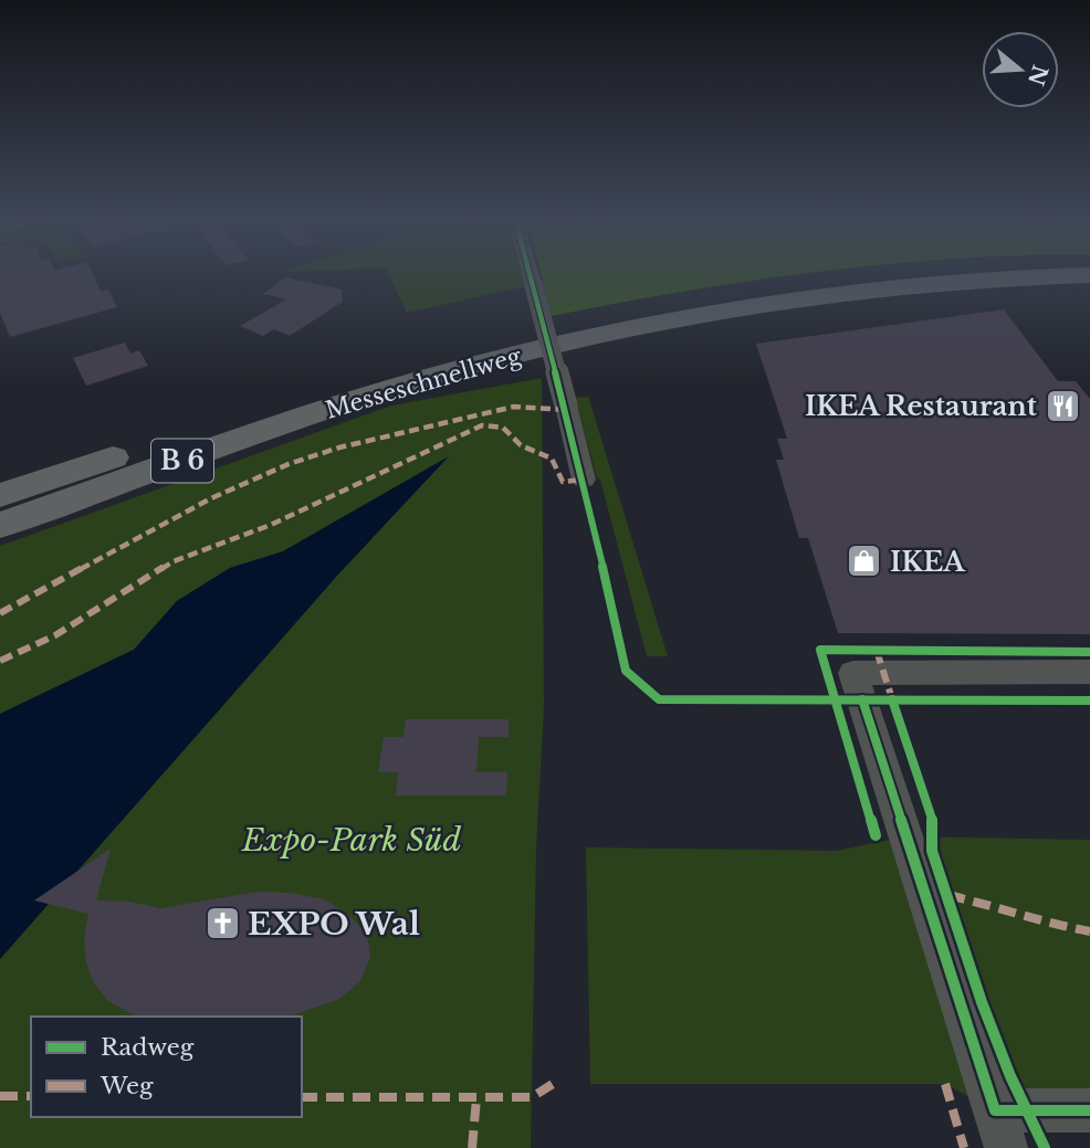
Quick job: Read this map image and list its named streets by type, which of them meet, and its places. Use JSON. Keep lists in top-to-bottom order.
{
  "streets": {
    "highway": ["Messeschnellweg", "B 6"]
  },
  "parks": ["Expo-Park Süd"],
  "places": {
    "restaurant": ["IKEA Restaurant"],
    "shop": ["IKEA"],
    "church": ["EXPO Wal"]
  },
  "legend": ["Radweg", "Weg"],
  "north": "right"
}
